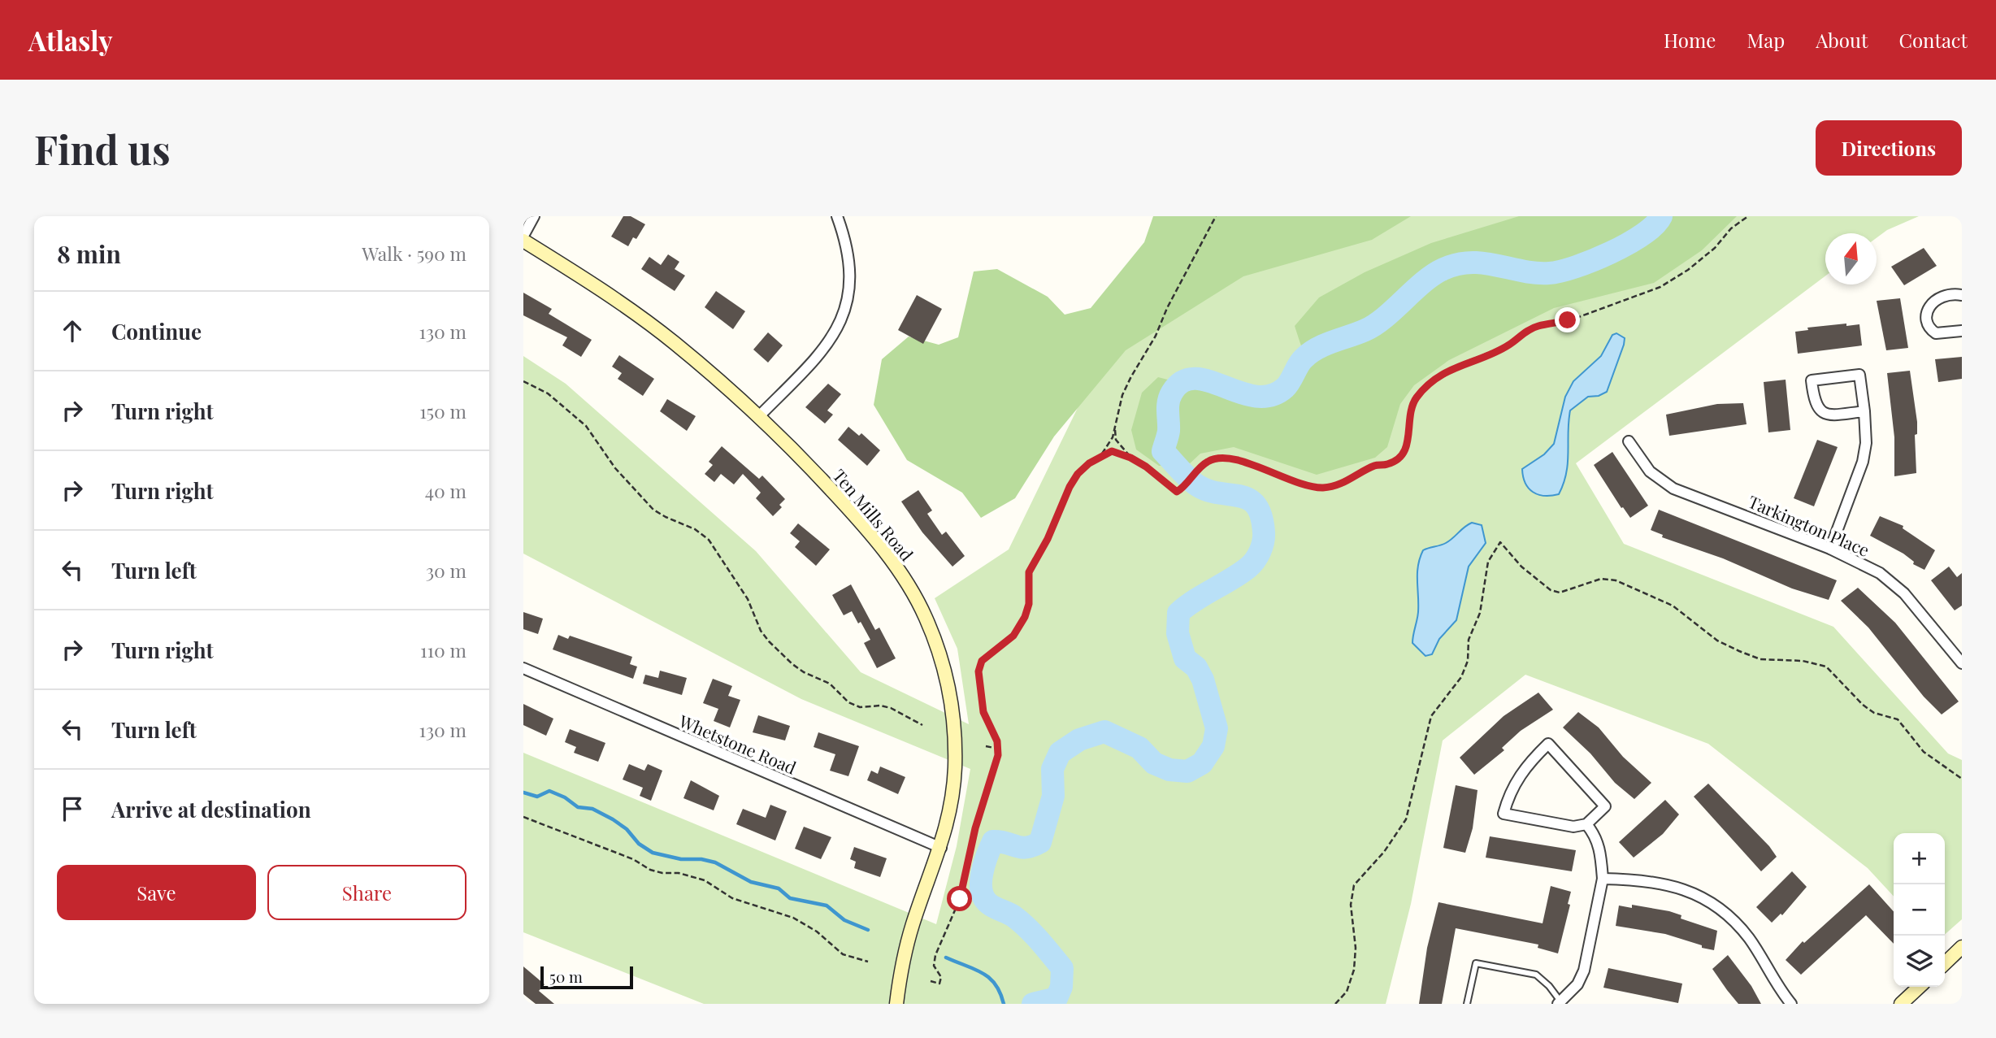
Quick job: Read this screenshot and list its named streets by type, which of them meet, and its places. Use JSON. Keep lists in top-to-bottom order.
{
  "streets": {
    "street": ["Ten Mills Road", "Tarkington Place", "Whetstone Road"]
  },
  "crossings": [
    ["Ten Mills Road", "Whetstone Road"]
  ],
  "scale_bar": "50 m",
  "north": "top",
  "page": {
    "header": "Atlasly",
    "nav": [
      "Home",
      "Map",
      "About",
      "Contact"
    ],
    "buttons": [
      "Directions",
      ["Save", "Share"]
    ],
    "title": "Find us",
    "heading": ["8 min", "Walk · 590 m"],
    "list": [
      ["Continue", "130 m"],
      ["Turn right", "150 m"],
      ["Turn right", "40 m"],
      ["Turn left", "30 m"],
      ["Turn right", "110 m"],
      ["Turn left", "130 m"],
      "Arrive at destination"
    ],
    "map_buttons": ["+", "−"],
    "scale": "50 m"
  }
}
